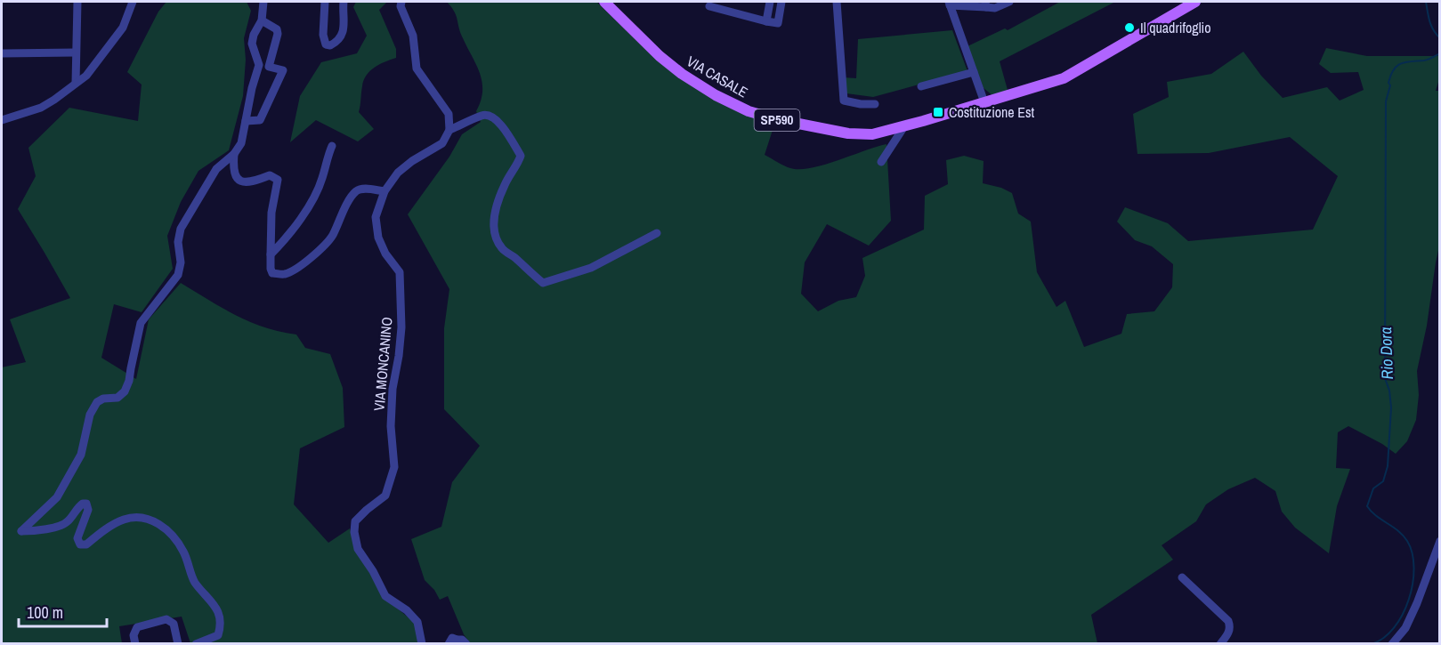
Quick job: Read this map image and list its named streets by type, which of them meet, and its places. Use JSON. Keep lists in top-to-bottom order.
{
  "streets": {
    "main road": ["VIA CASALE", "SP590"],
    "street": ["VIA MONCANINO"]
  },
  "water": ["Rio Dora"],
  "places": {
    "other": ["Il quadrifoglio"],
    "transit": ["Costituzione Est"]
  },
  "scale_bar": "100 m"
}
